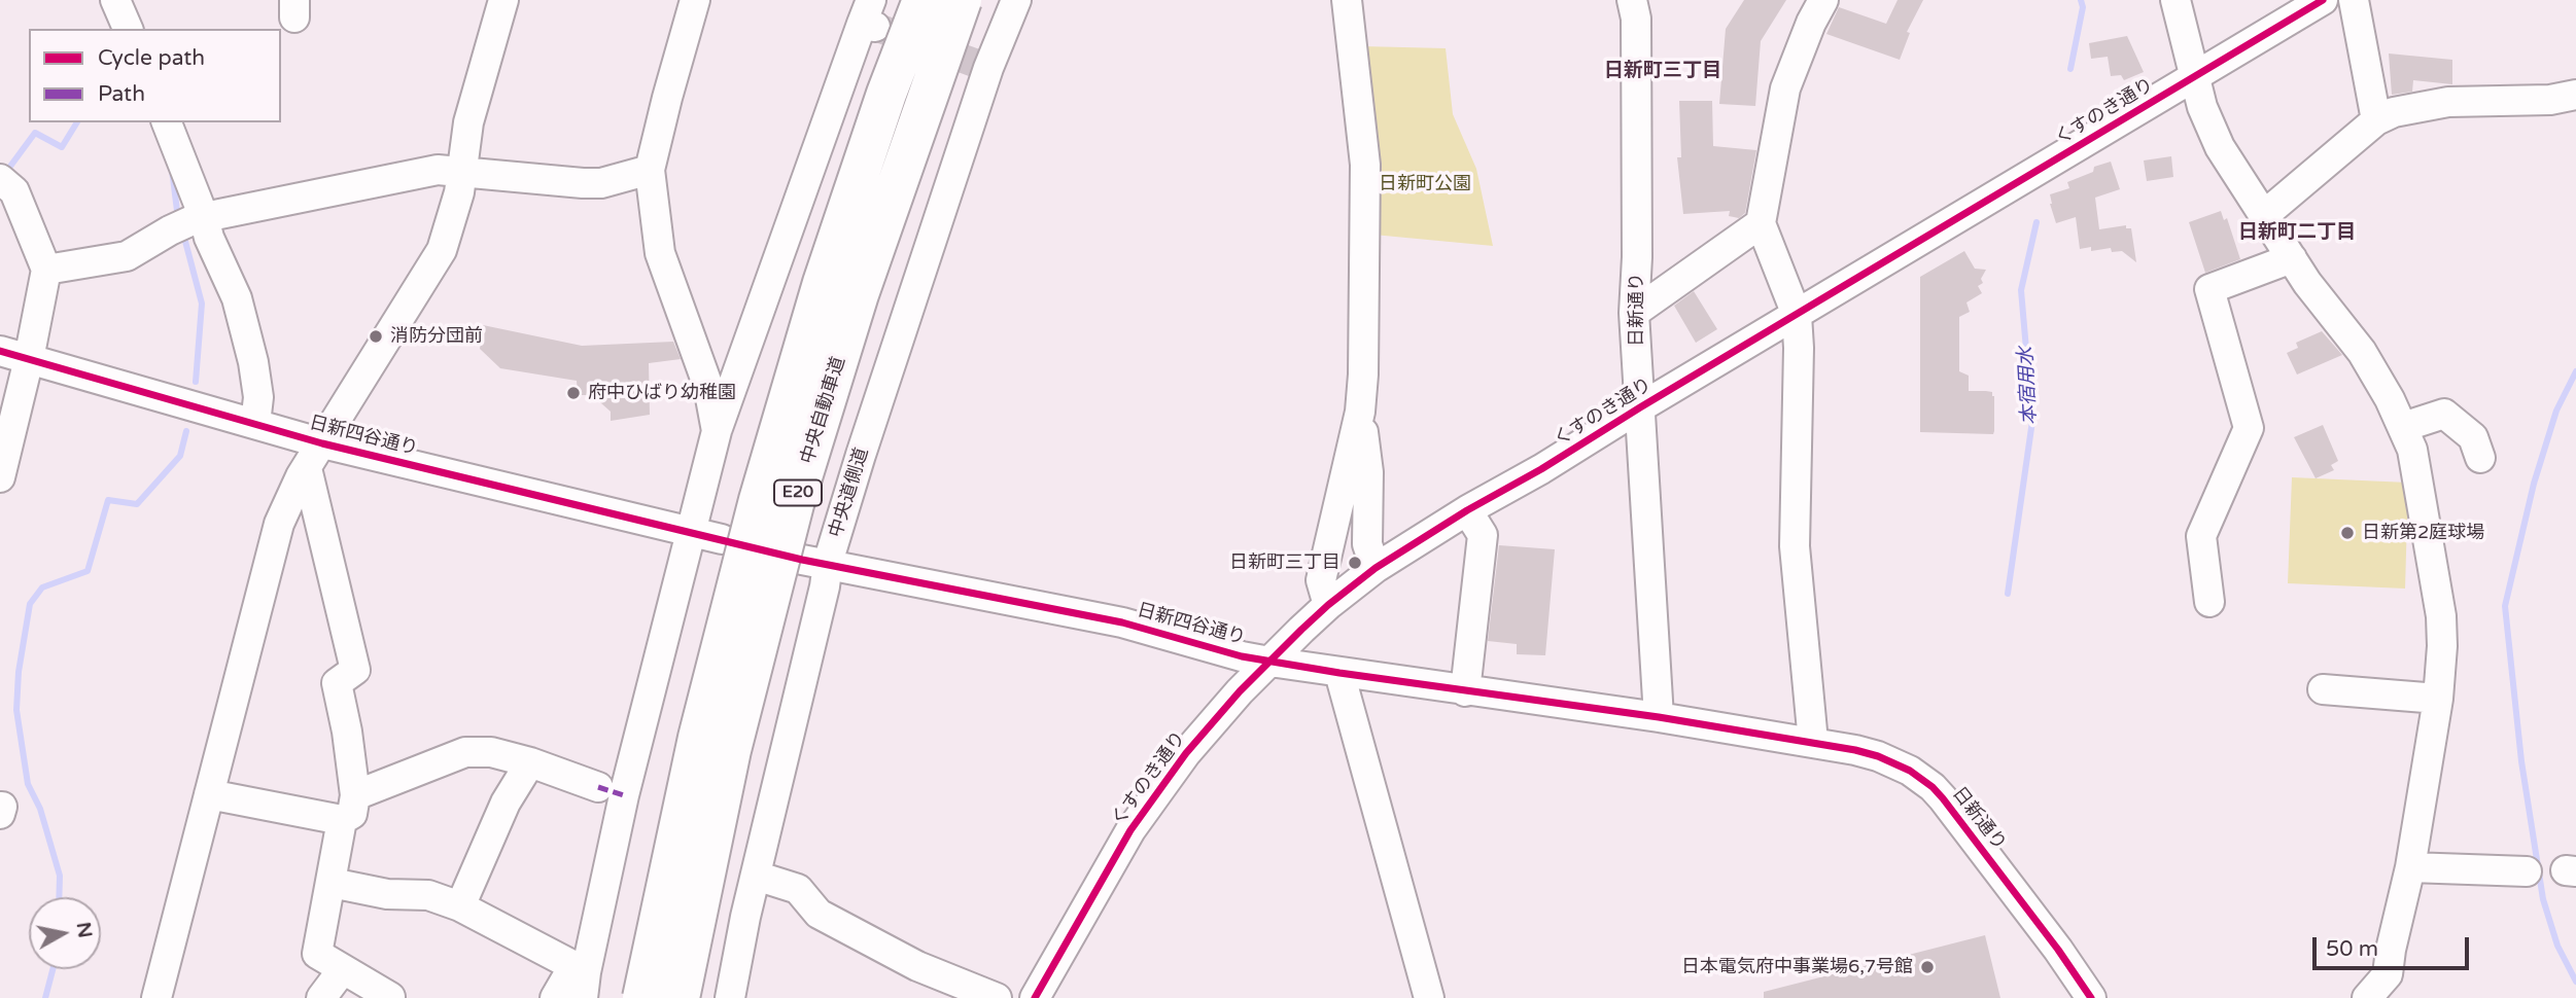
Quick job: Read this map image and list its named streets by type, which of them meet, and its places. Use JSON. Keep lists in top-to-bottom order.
{
  "streets": {
    "highway": ["中央自動車道", "E20"],
    "street": [
      "くすのき通り",
      "日新通り",
      "日新四谷通り",
      "中央道側道"
    ]
  },
  "crossings": [
    ["くすのき通り", "日新通り"],
    ["くすのき通り", "日新四谷通り"],
    ["日新通り", "日新四谷通り"],
    ["日新四谷通り", "中央道側道"]
  ],
  "districts": ["日新町三丁目", "日新町二丁目"],
  "water": ["本宿用水"],
  "parks": ["日新町公園"],
  "places": [
    "消防分団前",
    "府中ひばり幼稚園",
    "日新第2庭球場",
    "日新町三丁目",
    "日本電気府中事業場6,7号館"
  ],
  "legend": ["Cycle path", "Path"],
  "scale_bar": "50 m",
  "north": "right"
}
